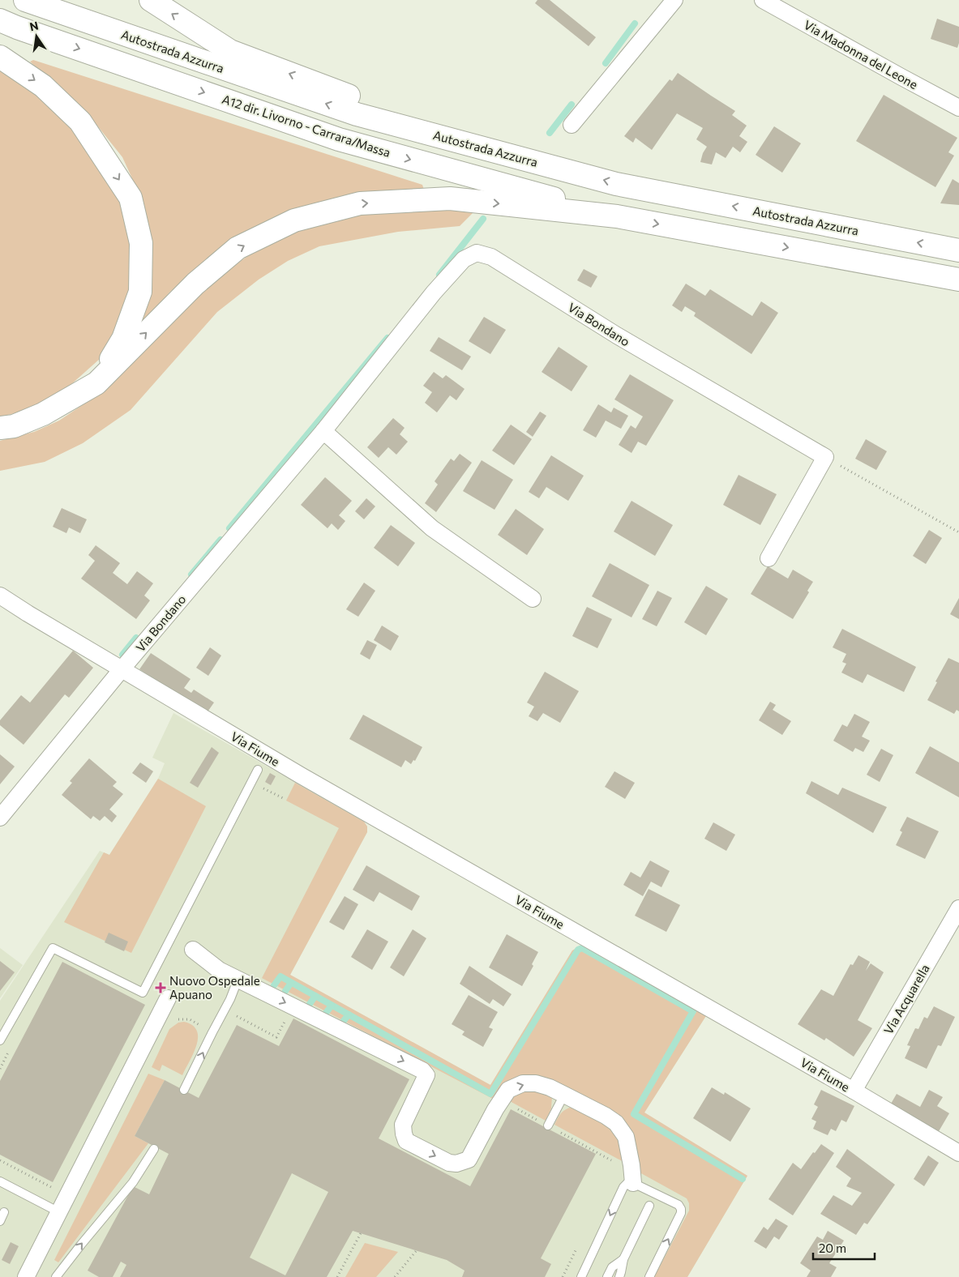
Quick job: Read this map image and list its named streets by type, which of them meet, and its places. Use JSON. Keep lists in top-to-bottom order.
{
  "streets": {
    "highway": ["Autostrada Azzurra", "A12 dir. Livorno - Carrara/Massa"],
    "street": [
      "Via Madonna del Leone",
      "Via Bondano",
      "Via Fiume",
      "Via Acquarella"
    ]
  },
  "crossings": [
    ["Via Bondano", "Via Fiume"],
    ["Via Fiume", "Via Acquarella"]
  ],
  "places": {
    "health": ["Nuovo Ospedale Apuano"]
  },
  "scale_bar": "20 m",
  "north": "top"
}
